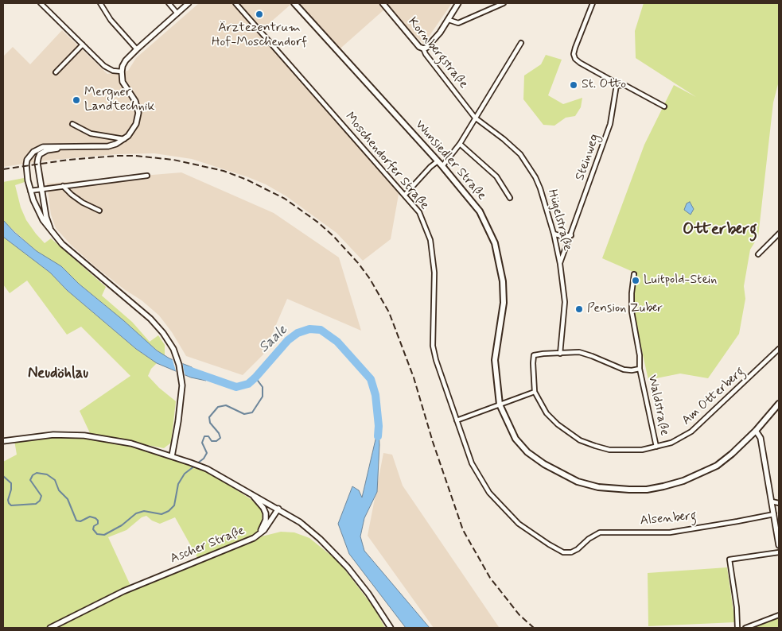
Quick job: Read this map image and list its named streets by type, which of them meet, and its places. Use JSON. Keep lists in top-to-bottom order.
{
  "streets": {
    "main road": ["Wunsiedler Straße"],
    "street": [
      "Kornbergstraße",
      "Steinweg",
      "Moschendorfer Straße",
      "Hügelstraße",
      "Am Otterberg",
      "Waldstraße",
      "Alsenberg",
      "Ascher Straße"
    ]
  },
  "crossings": [
    ["Kornbergstraße", "Hügelstraße"],
    ["Steinweg", "Hügelstraße"],
    ["Moschendorfer Straße", "Alsenberg"],
    ["Hügelstraße", "Waldstraße"],
    ["Am Otterberg", "Waldstraße"]
  ],
  "districts": ["Otterberg", "Neudöhlau"],
  "water": ["Saale"],
  "places": [
    "Ärztezentrum Hof-Moschendorf",
    "St. Otto",
    "Mergner Landtechnik",
    "Luitpold-Stein",
    "Pension Zuber"
  ]
}
